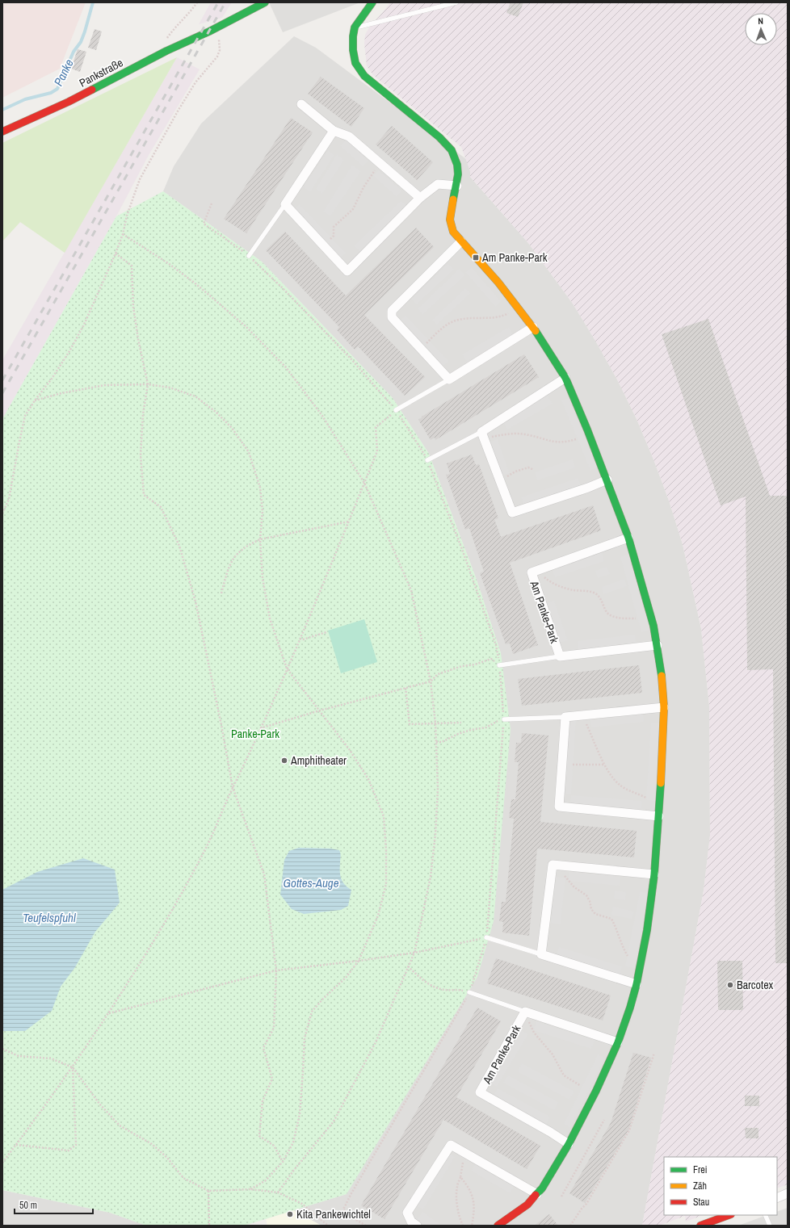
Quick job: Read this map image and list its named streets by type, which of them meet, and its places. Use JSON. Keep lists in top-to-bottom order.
{
  "streets": {
    "street": ["Pankstraße", "Am Panke-Park"]
  },
  "water": ["Panke", "Gottes-Auge", "Teufelspfuhl"],
  "parks": ["Panke-Park"],
  "places": {
    "transit": ["Am Panke-Park"],
    "other": ["Amphitheater", "Barcotex", "Kita Pankewichtel"]
  },
  "legend": ["Frei", "Zäh", "Stau"],
  "scale_bar": "50 m",
  "north": "top"
}
